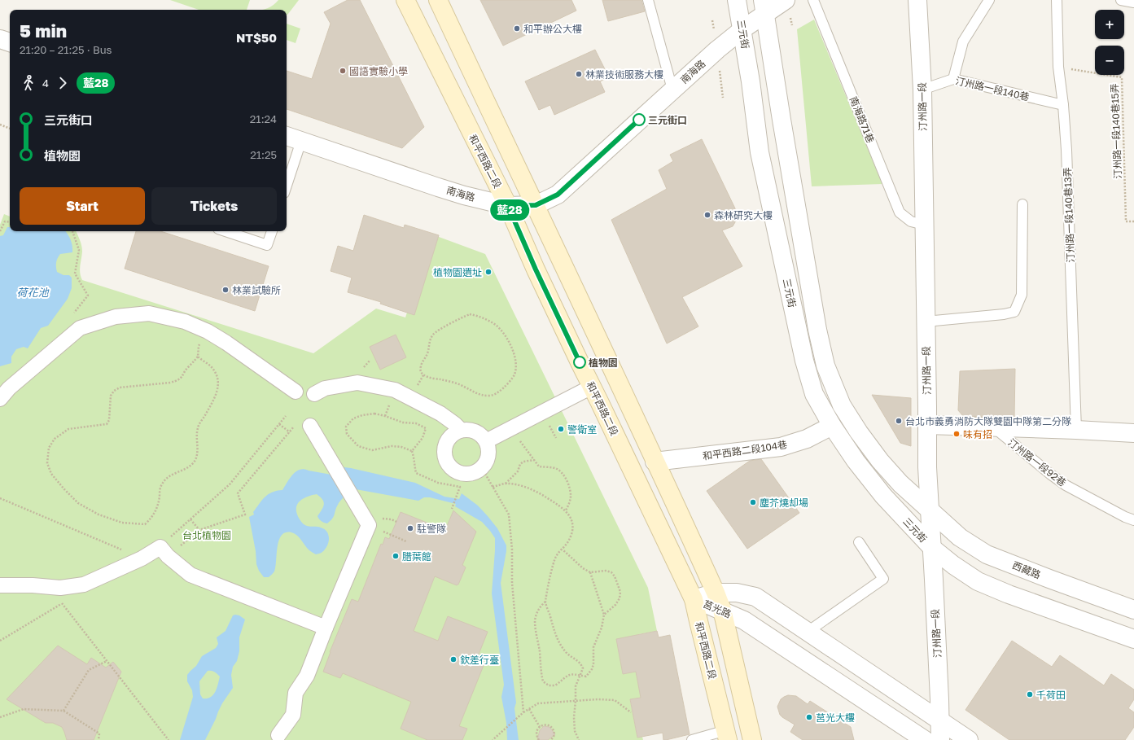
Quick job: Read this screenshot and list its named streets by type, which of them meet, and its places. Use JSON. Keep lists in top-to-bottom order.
{
  "streets": {
    "main road": ["和平西路二段"],
    "street": [
      "三元街",
      "南海路",
      "汀州路一段",
      "和平西路二段104巷",
      "汀州路一段92巷",
      "西藏路",
      "莒光路"
    ],
    "lane": ["汀州路一段140巷", "南海路71巷", "汀州路一段140巷13弄"],
    "path": ["汀州路一段140巷15弄"]
  },
  "crossings": [
    ["三元街", "南海路"],
    ["三元街", "汀州路一段"],
    ["三元街", "和平西路二段104巷"],
    ["三元街", "西藏路"],
    ["南海路", "和平西路二段"],
    ["汀州路一段140巷", "汀州路一段"],
    ["汀州路一段140巷", "汀州路一段140巷13弄"],
    ["汀州路一段", "南海路71巷"],
    ["汀州路一段", "汀州路一段92巷"],
    ["汀州路一段", "西藏路"],
    ["汀州路一段", "莒光路"],
    ["汀州路一段140巷15弄", "汀州路一段140巷13弄"],
    ["和平西路二段", "莒光路"],
    ["汀州路一段140巷13弄", "汀州路一段92巷"]
  ],
  "water": ["荷花池"],
  "parks": ["台北植物園"],
  "places": [
    "和平辦公大樓",
    "國語實驗小學",
    "林業技術服務大樓",
    "三元街口",
    "森林研究大樓",
    "植物園遺址",
    "林業試驗所",
    "植物園",
    "台北市義勇消防大隊雙園中隊第二分隊",
    "警衛室",
    "味有招",
    "塵芥燒却場",
    "駐警隊",
    "腊葉館",
    "欽差行臺",
    "千荷田",
    "莒光大樓"
  ],
  "lines": ["bus line 藍28"],
  "page": {
    "on_map": "藍28",
    "map_buttons": ["+", "−"],
    "heading": ["5 min", "21:20 – 21:25 · Bus", "NT$50"],
    "legs": ["4", "藍28"],
    "list": [
      {
        "name": "三元街口",
        "value": "21:24"
      },
      {
        "name": "植物園",
        "value": "21:25"
      }
    ],
    "buttons": ["Start", "Tickets"]
  }
}
